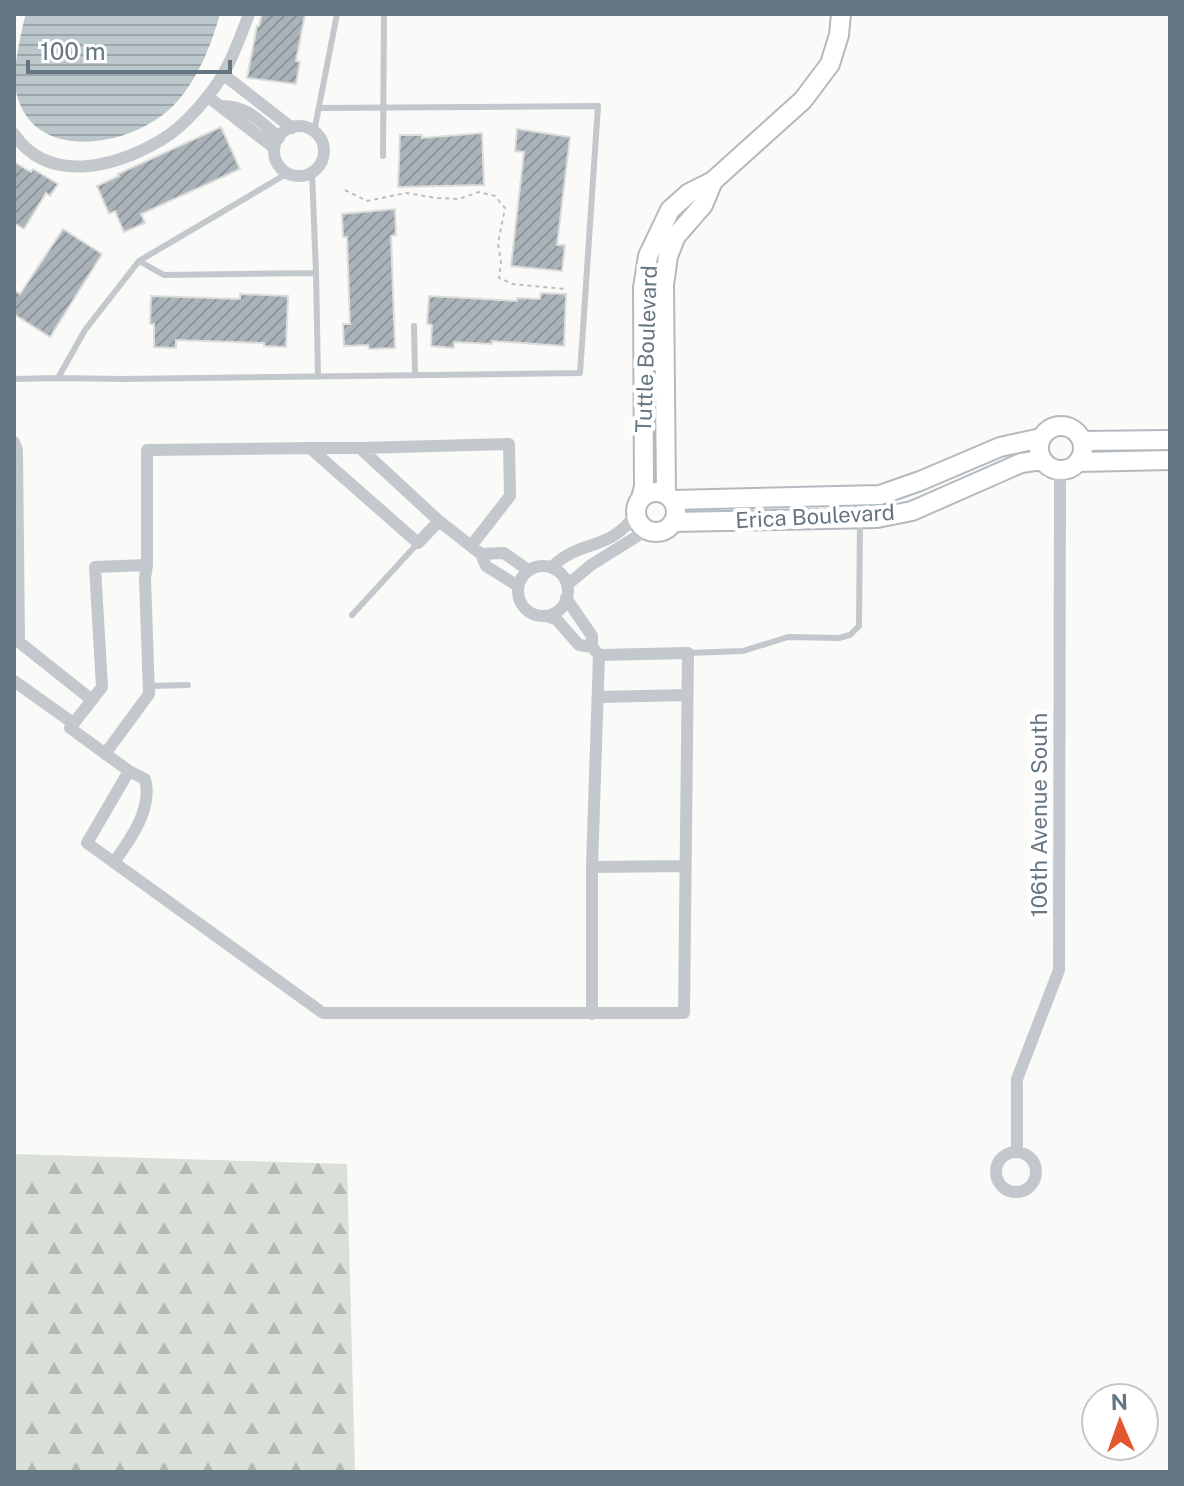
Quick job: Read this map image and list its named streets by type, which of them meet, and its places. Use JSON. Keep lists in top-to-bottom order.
{
  "streets": {
    "street": ["Tuttle Boulevard", "Erica Boulevard", "106th Avenue South"]
  },
  "crossings": [
    ["Tuttle Boulevard", "Erica Boulevard"],
    ["Erica Boulevard", "106th Avenue South"]
  ],
  "scale_bar": "100 m",
  "north": "top"
}
